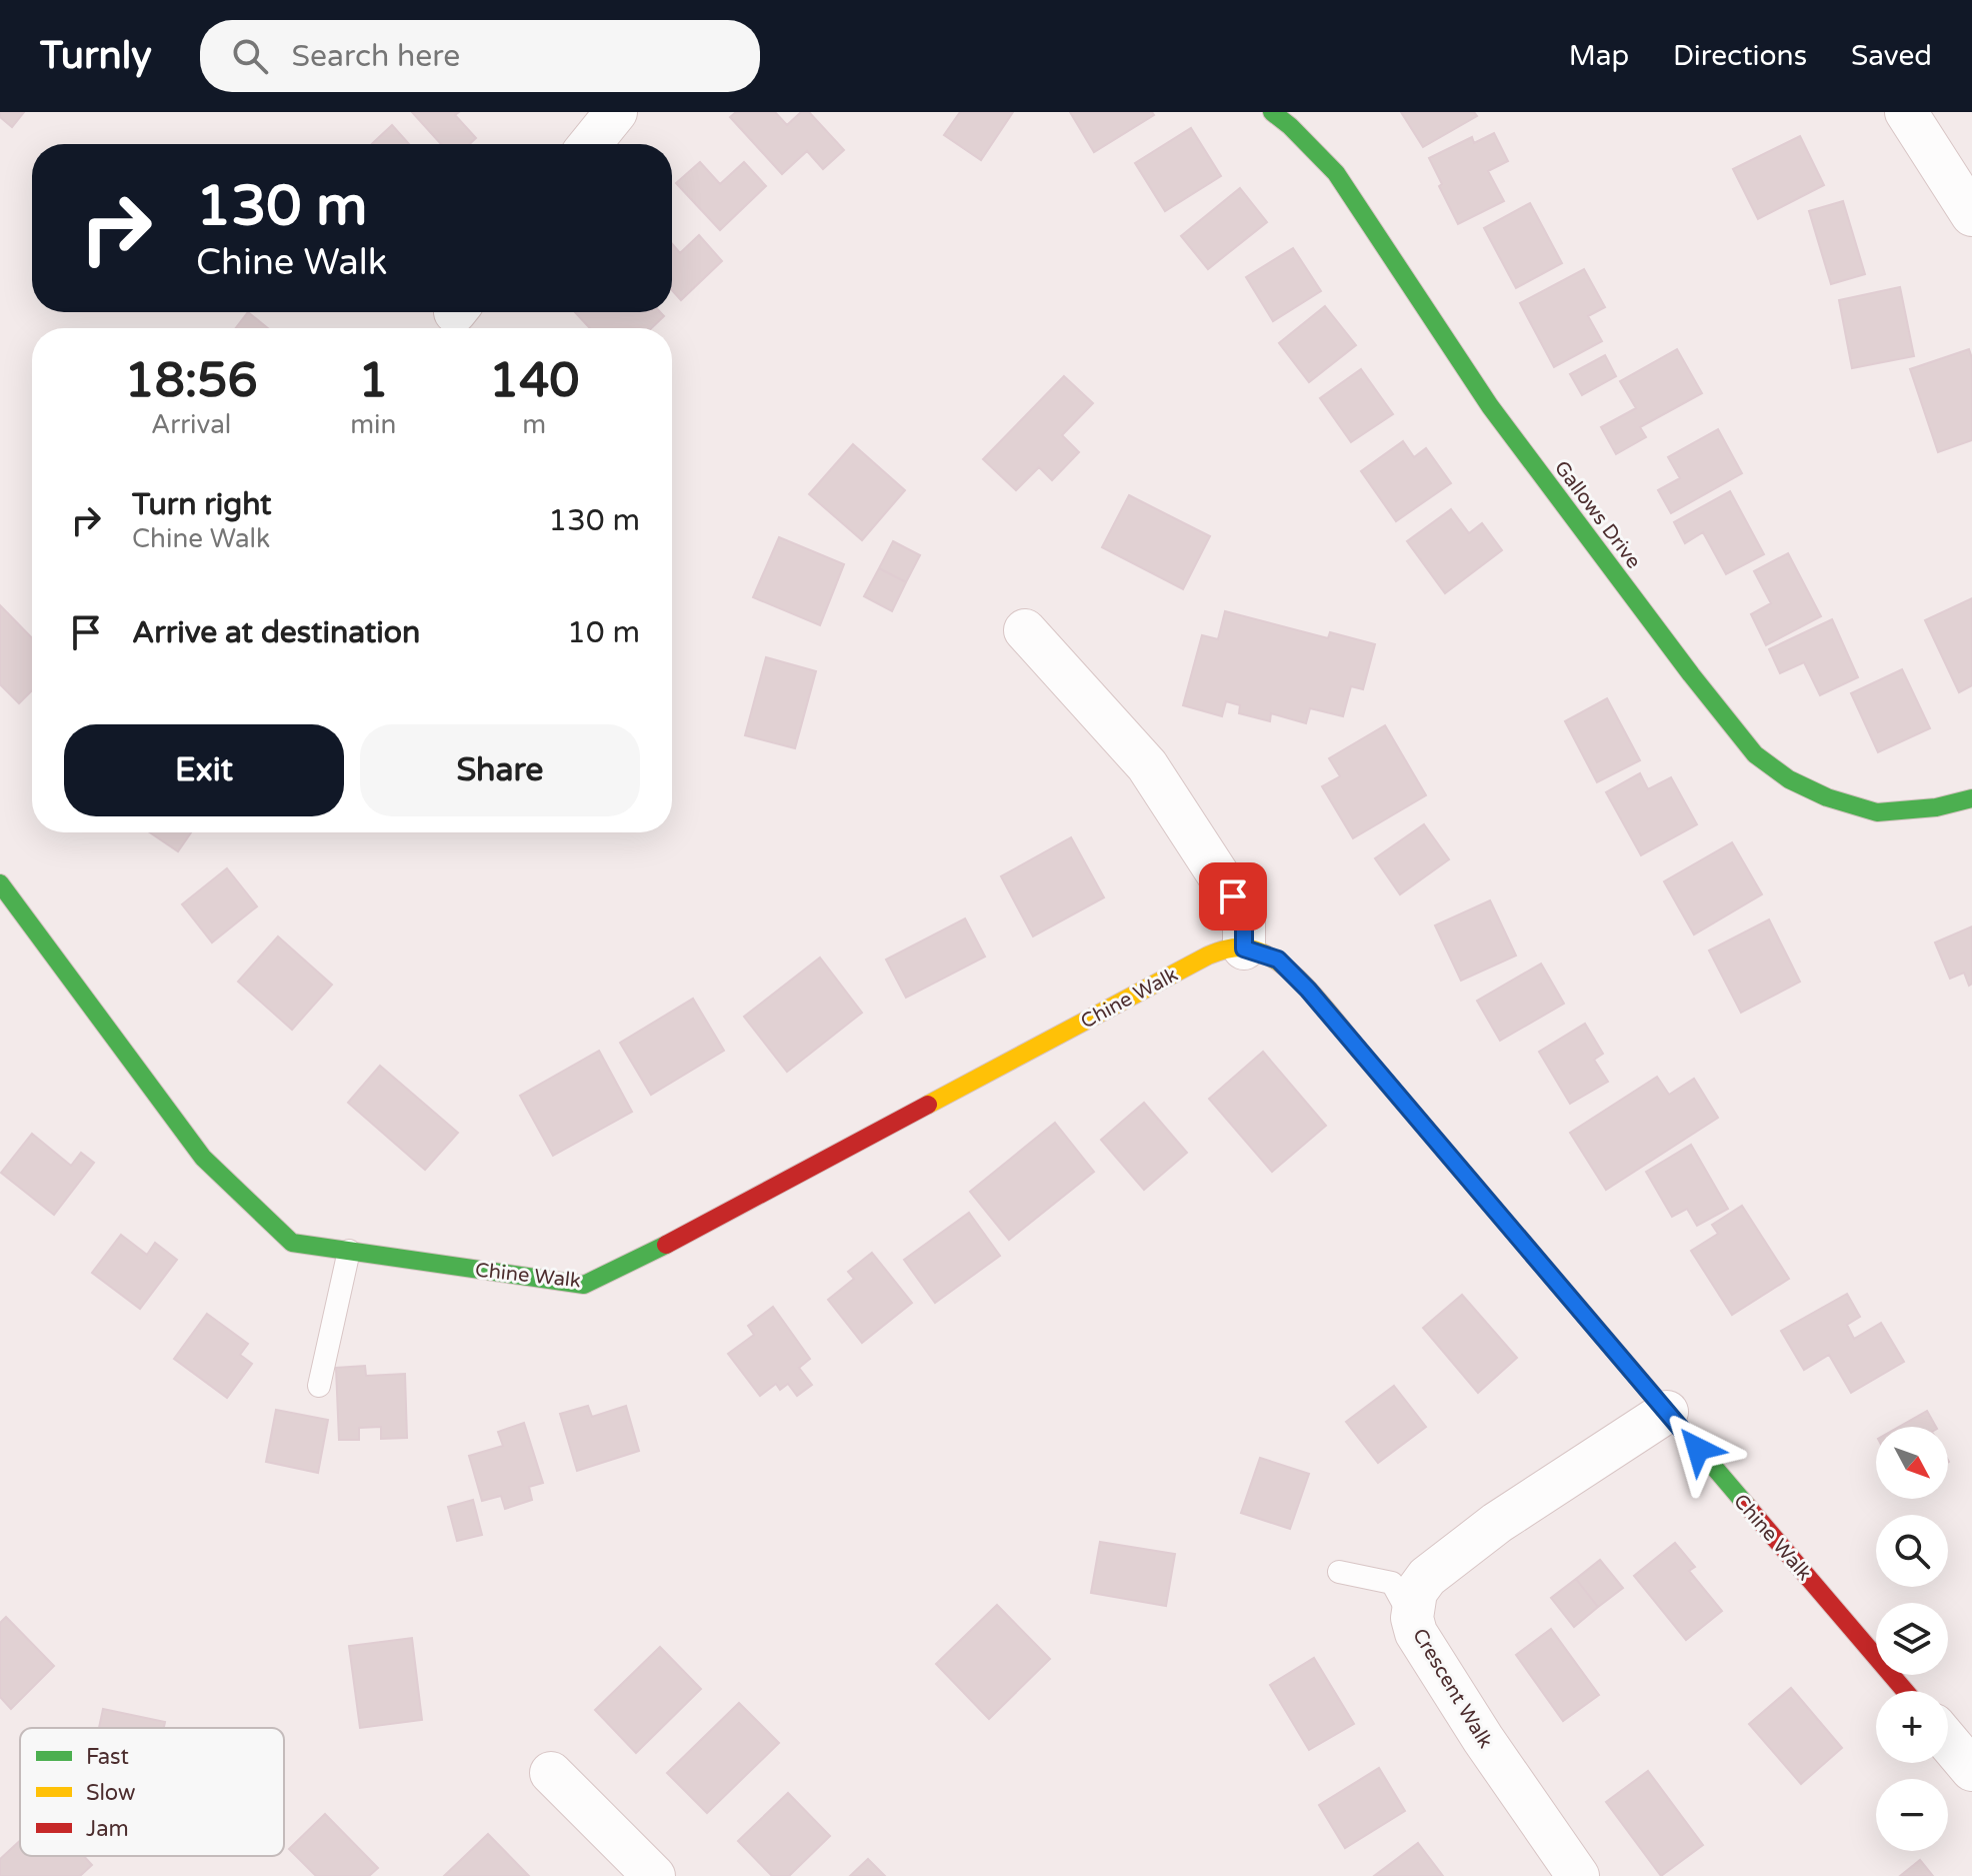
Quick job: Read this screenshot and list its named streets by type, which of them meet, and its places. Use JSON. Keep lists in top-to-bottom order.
{
  "streets": {
    "street": ["Gallows Drive", "Chine Walk", "Crescent Walk"]
  },
  "crossings": [
    ["Chine Walk", "Crescent Walk"]
  ],
  "legend": ["Fast", "Slow", "Jam"],
  "north": "bottom right",
  "page": {
    "header": "Turnly",
    "search": "Search here",
    "nav": ["Map", "Directions", "Saved"],
    "turn": ["130 m", "Chine Walk"],
    "eta": [
      "18:56",
      "Arrival",
      "1",
      "min",
      "140",
      "m"
    ],
    "list": [
      {
        "name": "Turn right",
        "note": "Chine Walk",
        "value": "130 m"
      },
      {
        "name": "Arrive at destination",
        "value": "10 m"
      }
    ],
    "buttons": ["Exit", "Share"],
    "map_buttons": ["+", "−"]
  }
}
